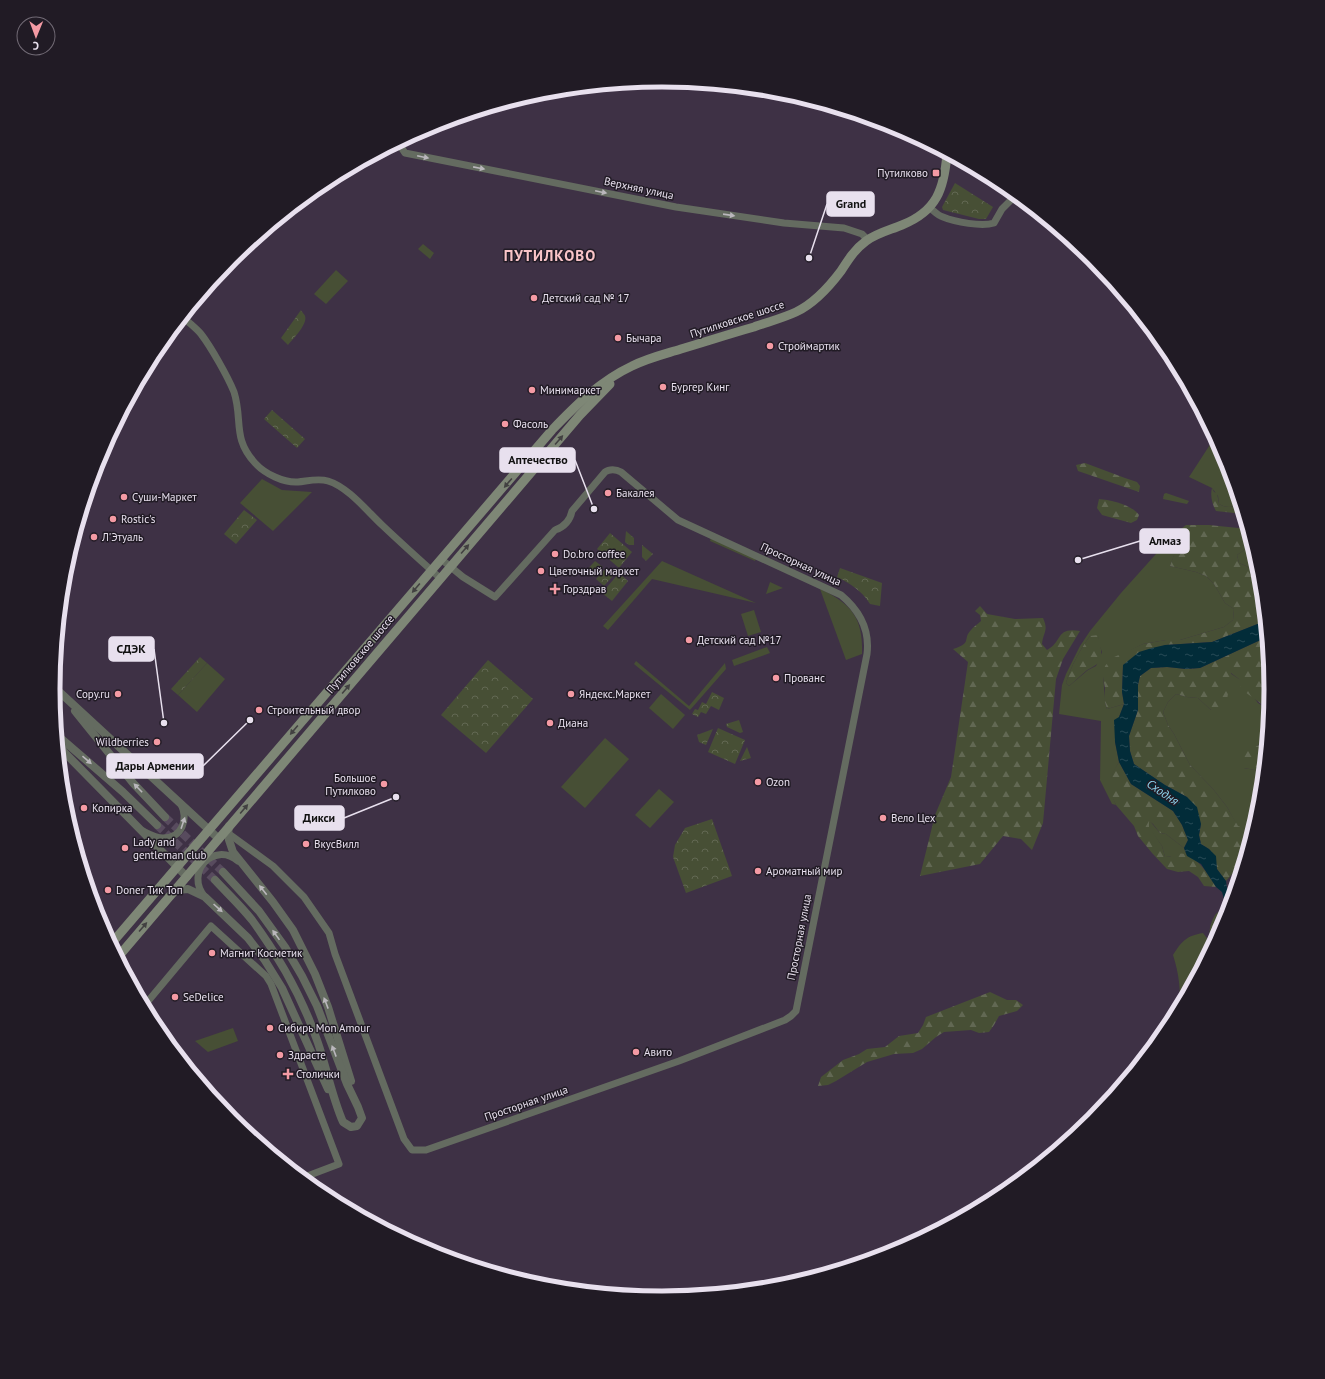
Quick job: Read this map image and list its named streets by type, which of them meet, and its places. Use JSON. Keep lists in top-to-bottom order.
{
  "streets": {
    "main road": ["Путилковское шоссе"],
    "street": ["Верхняя улица", "Просторная улица"]
  },
  "crossings": [
    ["Верхняя улица", "Путилковское шоссе"],
    ["Путилковское шоссе", "Просторная улица"]
  ],
  "one_way": ["Верхняя улица"],
  "districts": ["ПУТИЛКОВО"],
  "water": ["Сходня"],
  "places": {
    "transit": ["Путилково"],
    "other": [
      "Grand",
      "Детский сад № 17",
      "Бычара",
      "Строймартик",
      "Бургер Кинг",
      "Минимаркет",
      "Фасоль",
      "Бакалея",
      "Суши-Маркет",
      "Аптечество",
      "Rostic's",
      "Л'Этуаль",
      "Do.bro coffee",
      "Алмаз",
      "Цветочный маркет",
      "Детский сад №17",
      "Прованс",
      "Copy.ru",
      "Яндекс.Маркет",
      "Строительный двор",
      "Дары Армении",
      "СДЭК",
      "Диана",
      "Wildberries",
      "Ozon",
      "Большое Путилково",
      "Дикси",
      "Копирка",
      "Вело Цех",
      "ВкусВилл",
      "Lady and gentleman club",
      "Ароматный мир",
      "Doner Тик Топ",
      "Магнит Косметик",
      "SeDelice",
      "Сибирь Mon Amour",
      "Авито",
      "Здрасте"
    ],
    "health": ["Горздрав", "Столички"]
  },
  "north": "bottom"
}
